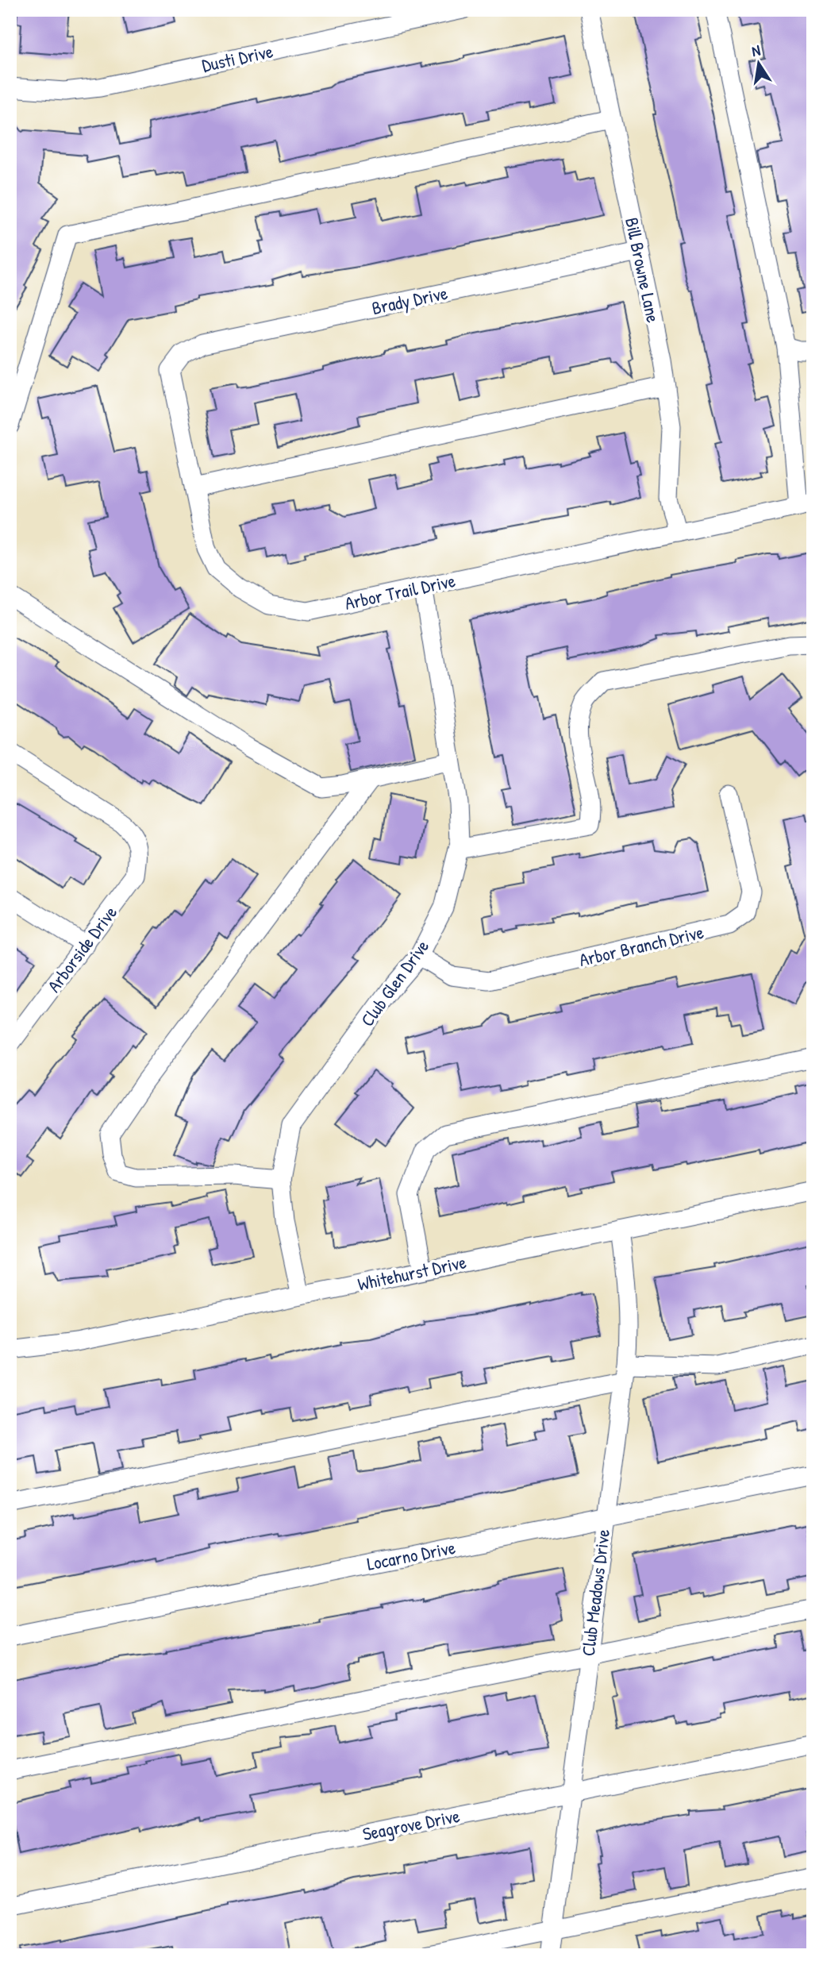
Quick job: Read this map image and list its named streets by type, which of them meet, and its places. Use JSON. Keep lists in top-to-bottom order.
{
  "streets": {
    "street": [
      "Dusti Drive",
      "Bill Browne Lane",
      "Brady Drive",
      "Arbor Trail Drive",
      "Arbor Branch Drive",
      "Arborside Drive",
      "Club Glen Drive",
      "Whitehurst Drive",
      "Locarno Drive",
      "Club Meadows Drive",
      "Seagrove Drive"
    ]
  },
  "crossings": [
    ["Bill Browne Lane", "Brady Drive"],
    ["Bill Browne Lane", "Arbor Trail Drive"],
    ["Brady Drive", "Arbor Trail Drive"],
    ["Arbor Trail Drive", "Club Glen Drive"],
    ["Arbor Branch Drive", "Club Glen Drive"],
    ["Club Glen Drive", "Whitehurst Drive"],
    ["Whitehurst Drive", "Club Meadows Drive"],
    ["Locarno Drive", "Club Meadows Drive"],
    ["Club Meadows Drive", "Seagrove Drive"]
  ],
  "north": "top"
}
